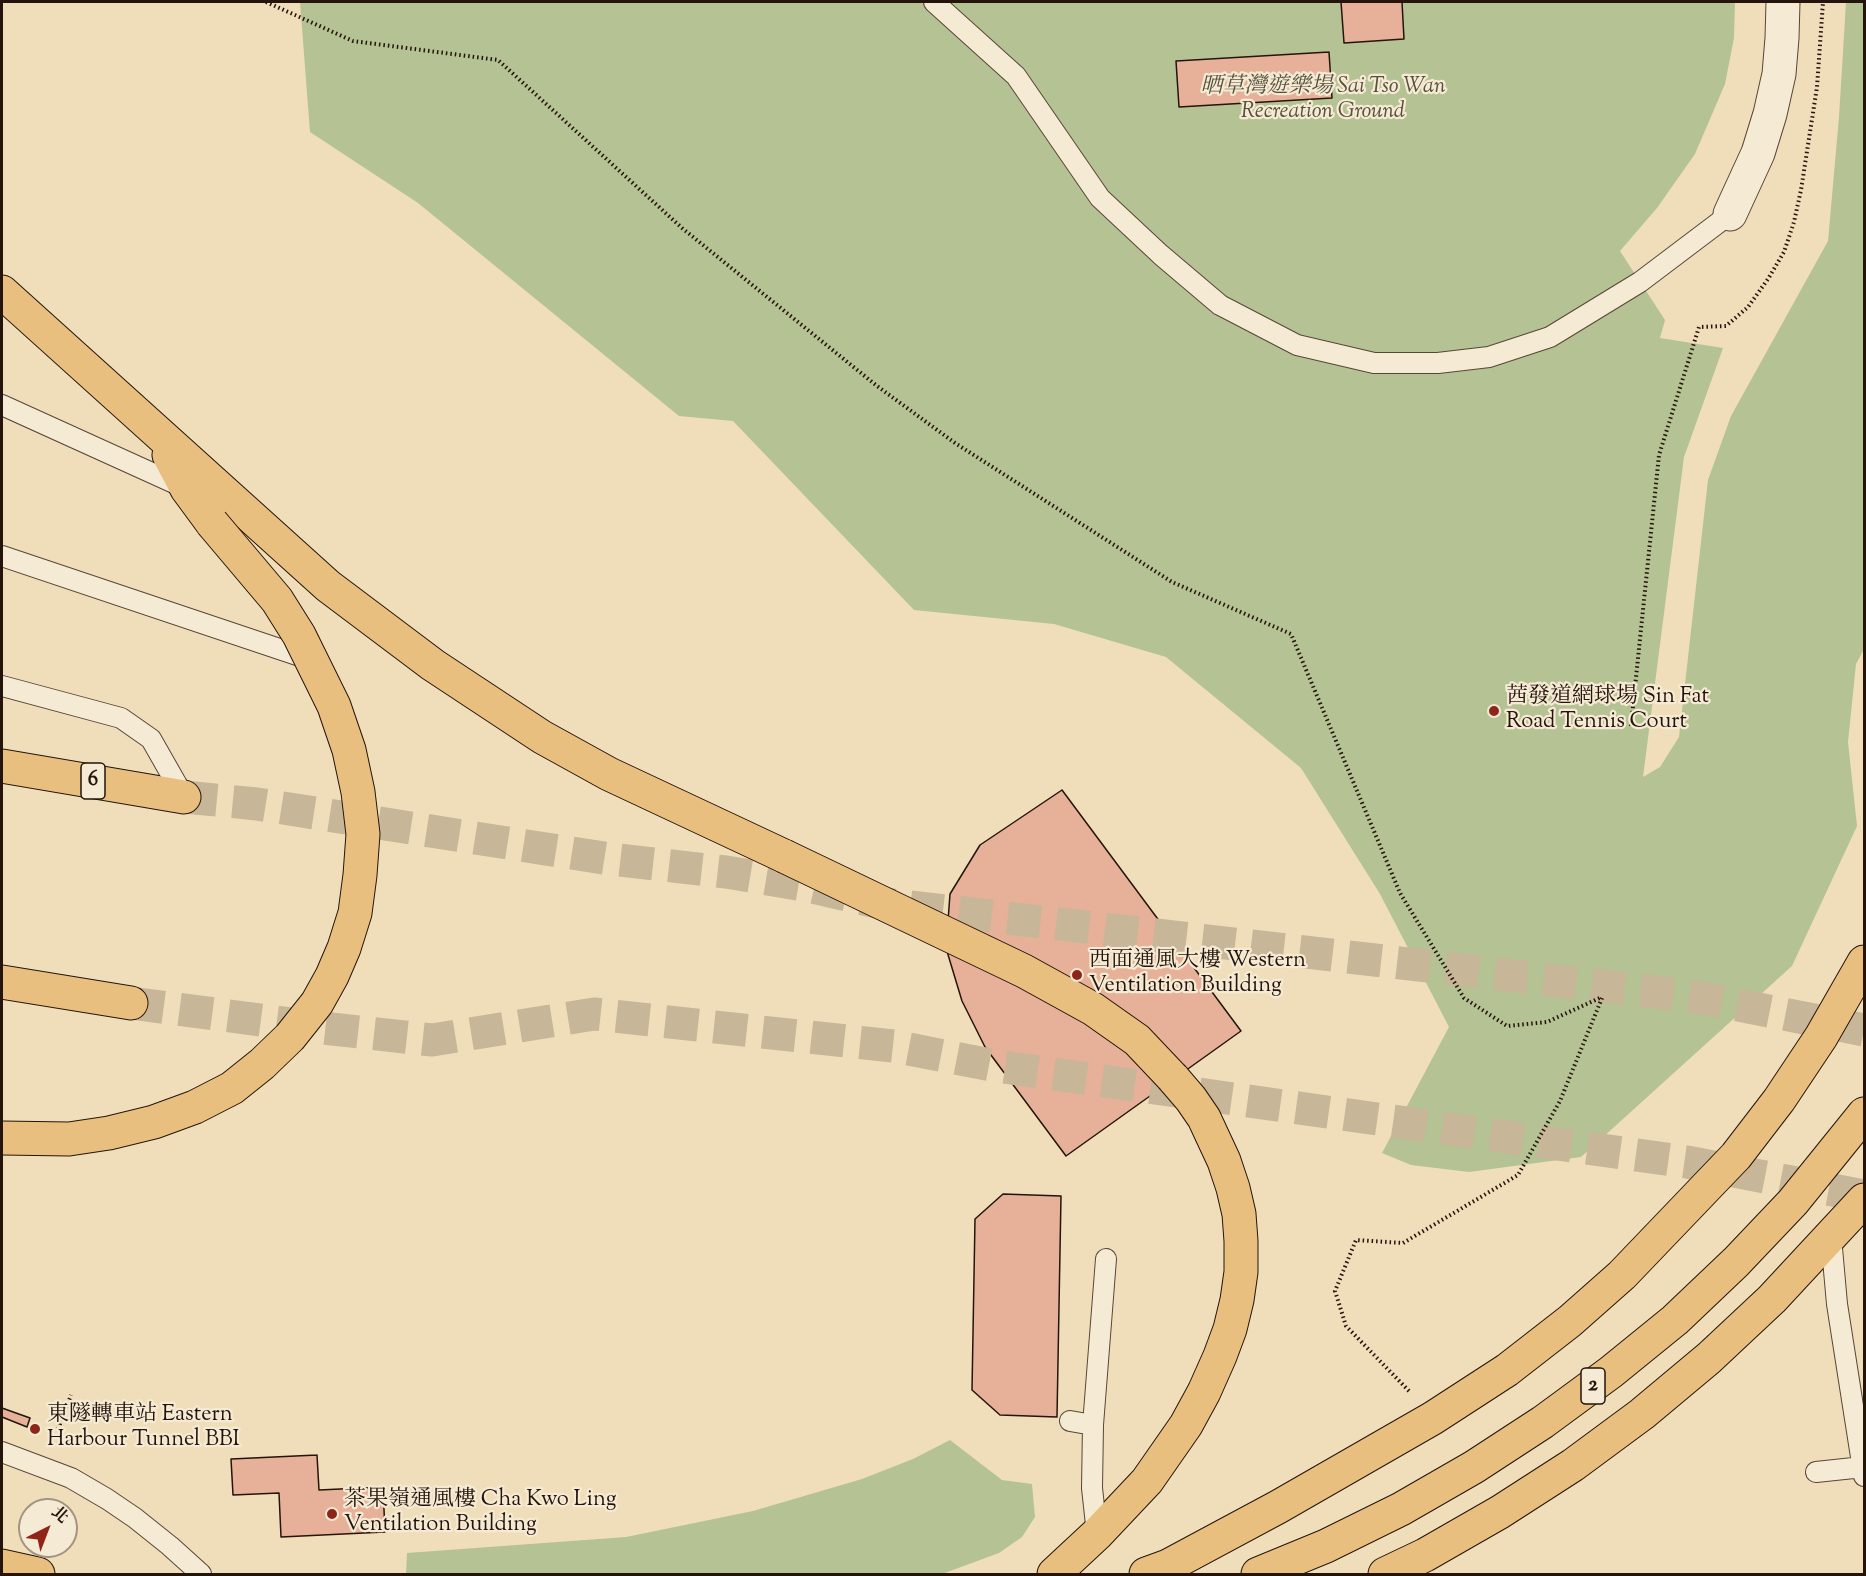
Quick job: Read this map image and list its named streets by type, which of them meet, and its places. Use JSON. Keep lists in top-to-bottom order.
{
  "streets": {
    "highway": ["6", "2"]
  },
  "parks": ["晒草灣遊樂場 Sai Tso Wan Recreation Ground"],
  "places": [
    "茜發道網球場 Sin Fat Road Tennis Court",
    "西面通風大樓 Western Ventilation Building",
    "東隧轉車站 Eastern Harbour Tunnel BBI",
    "茶果嶺通風樓 Cha Kwo Ling Ventilation Building"
  ],
  "north": "top right"
}
